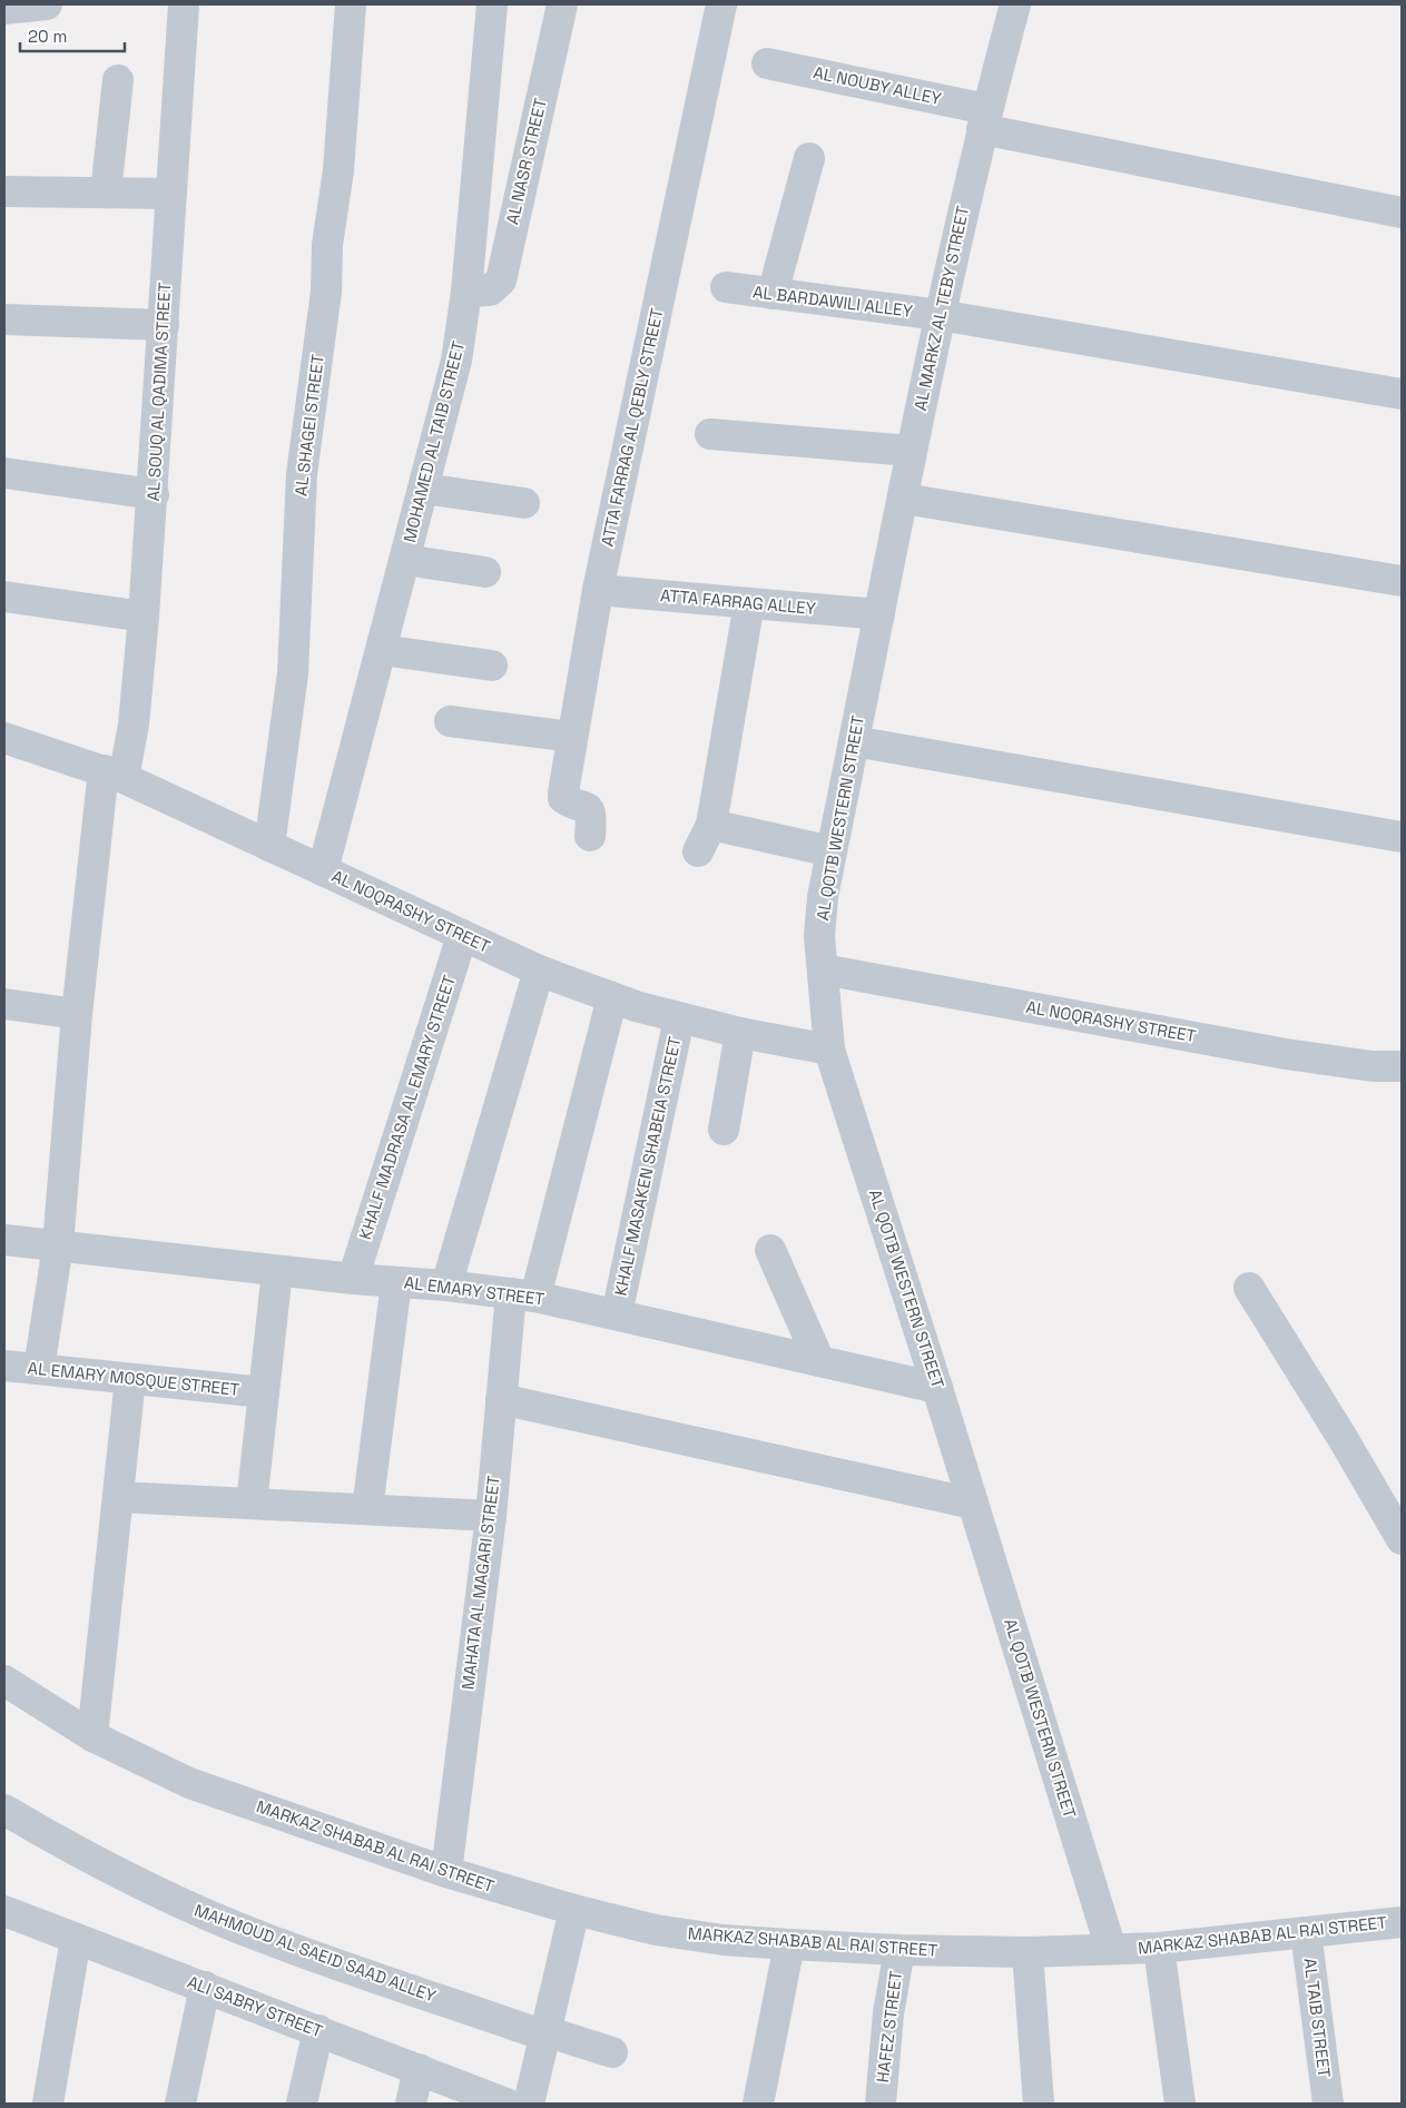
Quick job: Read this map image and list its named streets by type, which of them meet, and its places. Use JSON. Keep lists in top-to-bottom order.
{
  "streets": {
    "street": [
      "AL NOUBY ALLEY",
      "AL NASR STREET",
      "AL BARDAWILI ALLEY",
      "AL MARKZ AL TEBY STREET",
      "AL SOUQ AL QADIMA STREET",
      "AL SHAGEI STREET",
      "ATTA FARRAG AL QEBLY STREET",
      "MOHAMED AL TAIB STREET",
      "ATTA FARRAG ALLEY",
      "AL QOTB WESTERN STREET",
      "AL NOQRASHY STREET",
      "KHALF MADRASA AL EMARY STREET",
      "KHALF MASAKEN SHABEIA STREET",
      "AL EMARY STREET",
      "AL EMARY MOSQUE STREET",
      "MAHATA AL MAGARI STREET",
      "MARKAZ SHABAB AL RAI STREET",
      "MAHMOUD AL SAEID SAAD ALLEY",
      "ALI SABRY STREET",
      "AL TAIB STREET",
      "HAFEZ STREET"
    ]
  },
  "crossings": [
    ["AL NOUBY ALLEY", "AL MARKZ AL TEBY STREET"],
    ["AL NASR STREET", "MOHAMED AL TAIB STREET"],
    ["AL BARDAWILI ALLEY", "AL MARKZ AL TEBY STREET"],
    ["AL MARKZ AL TEBY STREET", "ATTA FARRAG ALLEY"],
    ["AL MARKZ AL TEBY STREET", "AL QOTB WESTERN STREET"],
    ["AL SOUQ AL QADIMA STREET", "AL NOQRASHY STREET"],
    ["AL SOUQ AL QADIMA STREET", "AL EMARY STREET"],
    ["AL SOUQ AL QADIMA STREET", "AL EMARY MOSQUE STREET"],
    ["AL SHAGEI STREET", "AL NOQRASHY STREET"],
    ["ATTA FARRAG AL QEBLY STREET", "ATTA FARRAG ALLEY"],
    ["MOHAMED AL TAIB STREET", "AL NOQRASHY STREET"],
    ["ATTA FARRAG ALLEY", "AL QOTB WESTERN STREET"],
    ["AL QOTB WESTERN STREET", "AL NOQRASHY STREET"],
    ["AL QOTB WESTERN STREET", "AL EMARY STREET"],
    ["AL QOTB WESTERN STREET", "MARKAZ SHABAB AL RAI STREET"],
    ["AL NOQRASHY STREET", "KHALF MADRASA AL EMARY STREET"],
    ["AL NOQRASHY STREET", "KHALF MASAKEN SHABEIA STREET"],
    ["AL NOQRASHY STREET", "MAHATA AL MAGARI STREET"],
    ["KHALF MADRASA AL EMARY STREET", "AL EMARY STREET"],
    ["KHALF MASAKEN SHABEIA STREET", "AL EMARY STREET"],
    ["AL EMARY STREET", "MAHATA AL MAGARI STREET"],
    ["MAHATA AL MAGARI STREET", "MARKAZ SHABAB AL RAI STREET"],
    ["MARKAZ SHABAB AL RAI STREET", "AL TAIB STREET"],
    ["MARKAZ SHABAB AL RAI STREET", "HAFEZ STREET"]
  ],
  "scale_bar": "20 m"
}
